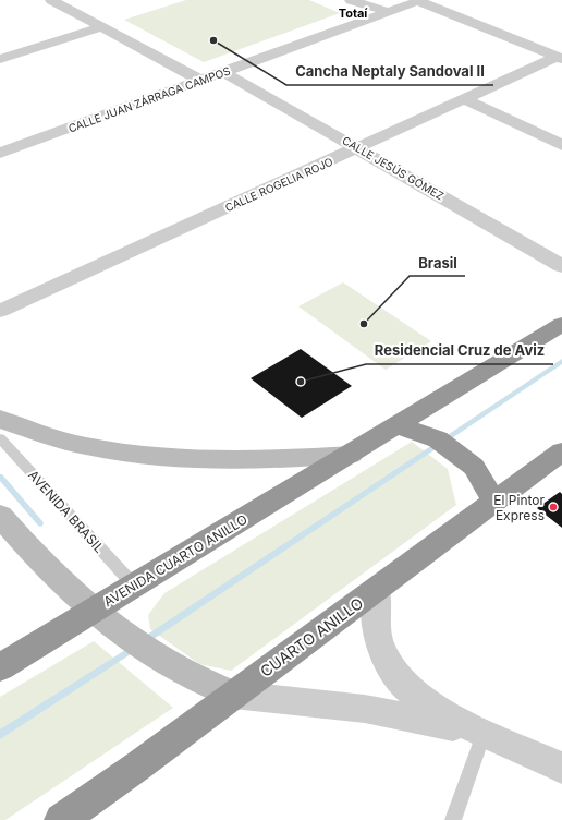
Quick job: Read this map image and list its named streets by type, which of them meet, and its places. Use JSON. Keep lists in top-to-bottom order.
{
  "streets": {
    "highway": ["AVENIDA CUARTO ANILLO", "CUARTO ANILLO"],
    "street": ["CALLE JUAN ZÁRRAGA CAMPOS", "CALLE JESÚS GÓMEZ", "CALLE ROGELIA ROJO"],
    "lane": ["AVENIDA BRASIL"]
  },
  "crossings": [
    ["CALLE JUAN ZÁRRAGA CAMPOS", "CALLE JESÚS GÓMEZ"],
    ["CALLE JESÚS GÓMEZ", "CALLE ROGELIA ROJO"],
    ["AVENIDA BRASIL", "AVENIDA CUARTO ANILLO"]
  ],
  "districts": ["Totaí"],
  "places": [
    "Cancha Neptaly Sandoval II",
    "Brasil",
    "Residencial Cruz de Aviz",
    "El Pintor Express"
  ]
}
